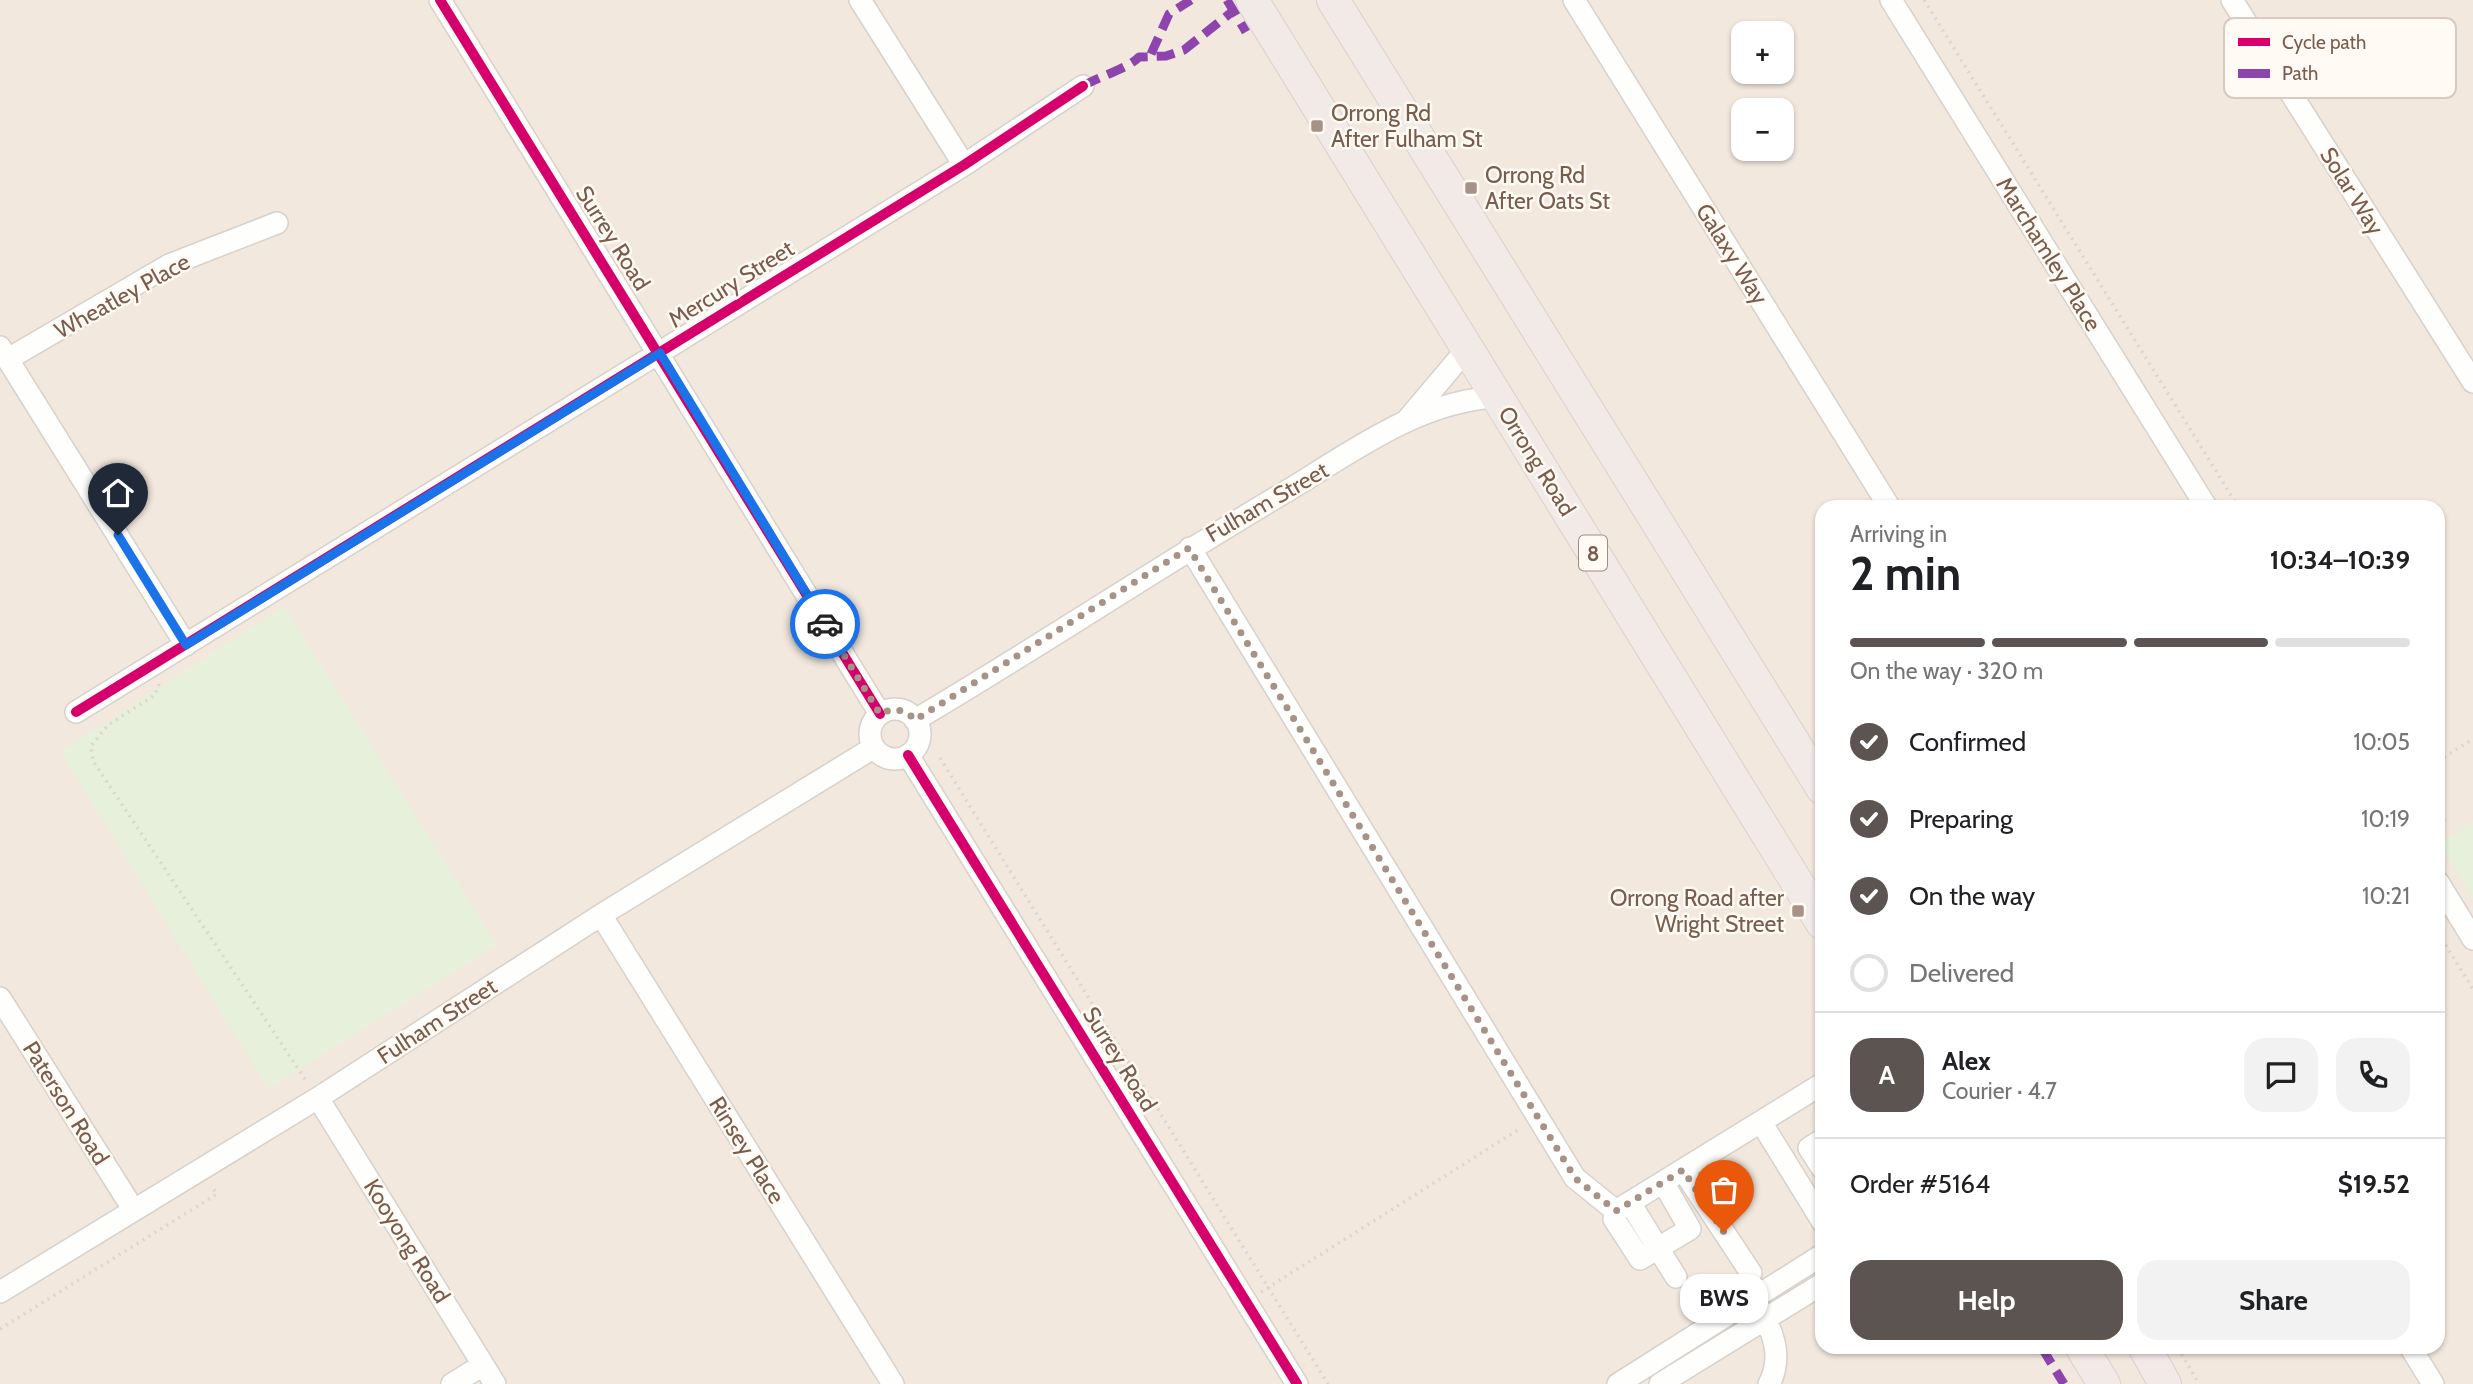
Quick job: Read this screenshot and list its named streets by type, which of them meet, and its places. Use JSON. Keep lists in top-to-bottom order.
{
  "streets": {
    "highway": ["Orrong Road", "8"],
    "street": [
      "Solar Way",
      "Surrey Road",
      "Galaxy Way",
      "Marchamley Place",
      "Mercury Street",
      "Wheatley Place",
      "Fulham Street",
      "Paterson Road",
      "Rinsey Place",
      "Kooyong Road"
    ]
  },
  "crossings": [
    ["Surrey Road", "Mercury Street"],
    ["Surrey Road", "Fulham Street"],
    ["Orrong Road", "Fulham Street"],
    ["Fulham Street", "Paterson Road"],
    ["Fulham Street", "Rinsey Place"],
    ["Fulham Street", "Kooyong Road"]
  ],
  "places": {
    "transit": ["Orrong Rd After Fulham St", "Orrong Rd After Oats St", "Orrong Road after Wright Street"],
    "other": ["BWS"]
  },
  "legend": ["Cycle path", "Path"],
  "page": {
    "map_buttons": ["+", "−"],
    "heading": ["2 min", "Arriving in", "10:34–10:39"],
    "panel": [
      "Alex",
      "Courier · 4.7",
      "Order #5164",
      "$19.52"
    ],
    "bar": "On the way · 320 m",
    "list": [
      ["Confirmed", "10:05"],
      ["Preparing", "10:19"],
      ["On the way", "10:21"],
      "Delivered"
    ],
    "round": "A",
    "buttons": ["Help", "Share"],
    "bubble": "BWS"
  }
}
